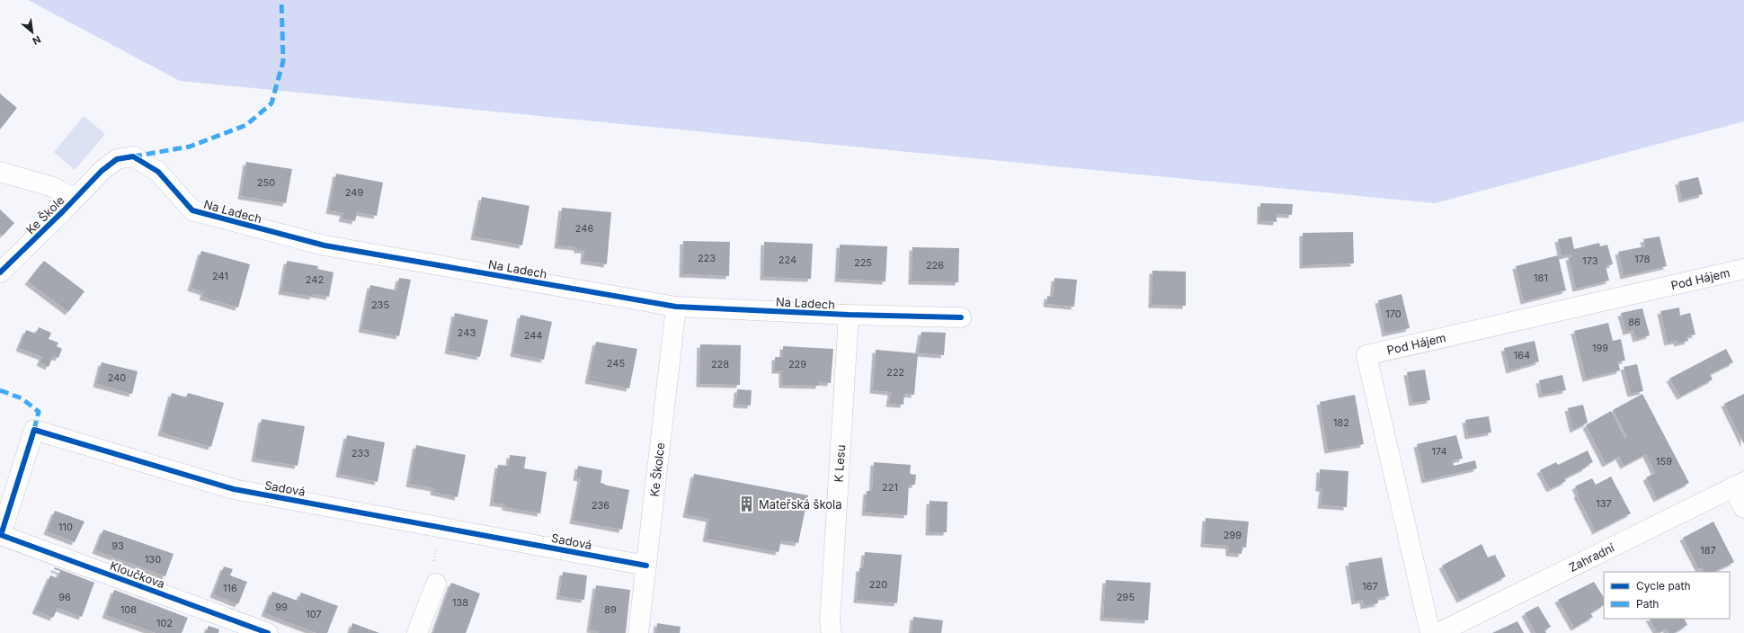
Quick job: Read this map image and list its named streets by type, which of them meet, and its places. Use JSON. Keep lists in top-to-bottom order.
{
  "streets": {
    "street": [
      "Na Ladech",
      "Ke Škole",
      "Pod Hájem",
      "K Lesu",
      "Ke Školce",
      "Sadová",
      "Zahradní",
      "Kloučkova"
    ]
  },
  "crossings": [
    ["Na Ladech", "Ke Škole"],
    ["Na Ladech", "K Lesu"],
    ["Na Ladech", "Ke Školce"],
    ["Ke Školce", "Sadová"],
    ["Sadová", "Kloučkova"]
  ],
  "places": {
    "building": ["Mateřská škola"]
  },
  "house_numbers": [
    "250",
    "249",
    "246",
    "223",
    "178",
    "224",
    "173",
    "225",
    "226",
    "241",
    "181",
    "242",
    "235",
    "170",
    "86",
    "243",
    "244",
    "199",
    "164",
    "245",
    "228",
    "229",
    "222",
    "240",
    "182",
    "174",
    "233",
    "159",
    "221",
    "137",
    "236",
    "110",
    "299",
    "93",
    "187",
    "130",
    "220",
    "167",
    "116",
    "96",
    "295",
    "138",
    "99",
    "108",
    "89",
    "107",
    "102"
  ],
  "legend": ["Cycle path", "Path"],
  "north": "bottom right"
}
